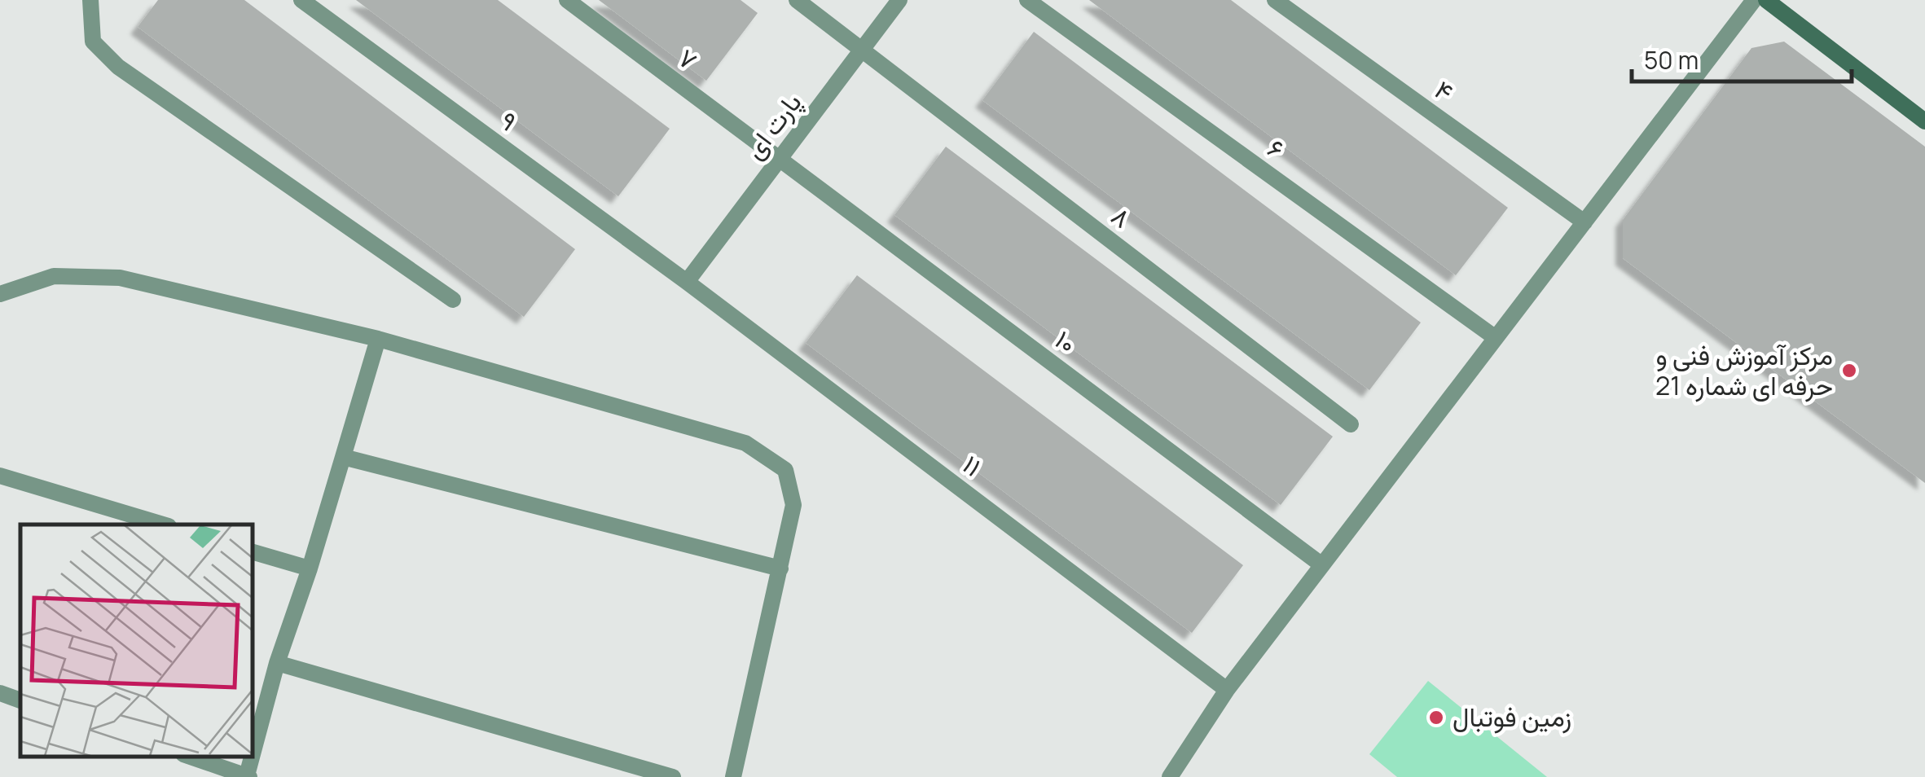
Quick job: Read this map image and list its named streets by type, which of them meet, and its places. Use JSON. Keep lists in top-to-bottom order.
{
  "streets": {
    "street": [
      "۷",
      "۴",
      "۹",
      "پارت ای",
      "۶",
      "۸",
      "۱۰",
      "۱۱"
    ]
  },
  "crossings": [
    ["۷", "پارت ای"],
    ["۷", "۱۰"],
    ["۹", "پارت ای"],
    ["۹", "۱۱"],
    ["پارت ای", "۸"],
    ["پارت ای", "۱۰"],
    ["پارت ای", "۱۱"]
  ],
  "places": ["مرکز آموزش فنی و حرفه ای شماره 21", "زمین فوتبال"],
  "scale_bar": "50 m"
}
